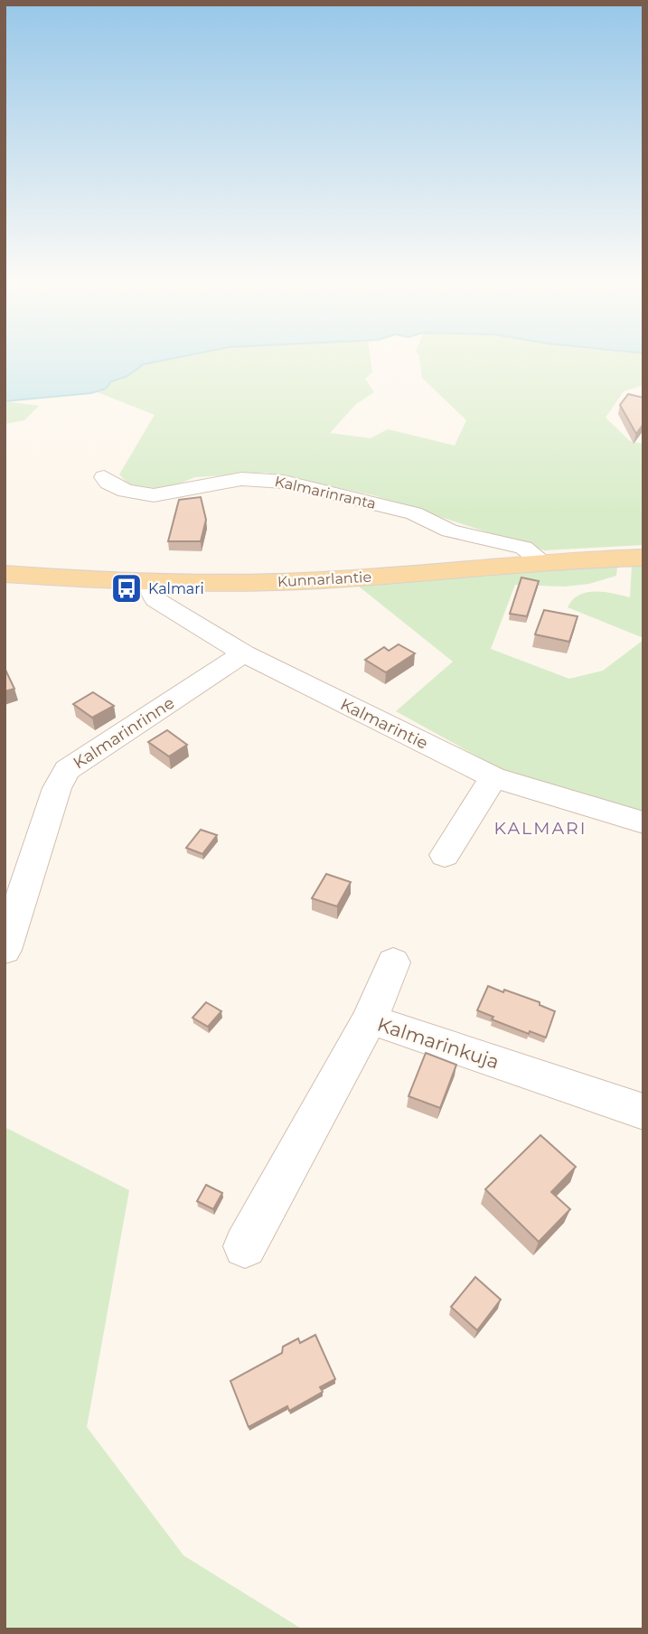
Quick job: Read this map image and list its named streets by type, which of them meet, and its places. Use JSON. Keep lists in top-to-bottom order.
{
  "streets": {
    "main road": ["Kunnarlantie"],
    "street": [
      "Kalmarinranta",
      "Kalmarintie",
      "Kalmarinrinne",
      "Kalmarinkuja"
    ]
  },
  "crossings": [
    ["Kalmarinranta", "Kunnarlantie"],
    ["Kunnarlantie", "Kalmarintie"],
    ["Kalmarintie", "Kalmarinrinne"]
  ],
  "districts": ["KALMARI"],
  "places": {
    "bus stop": ["Kalmari"]
  }
}
